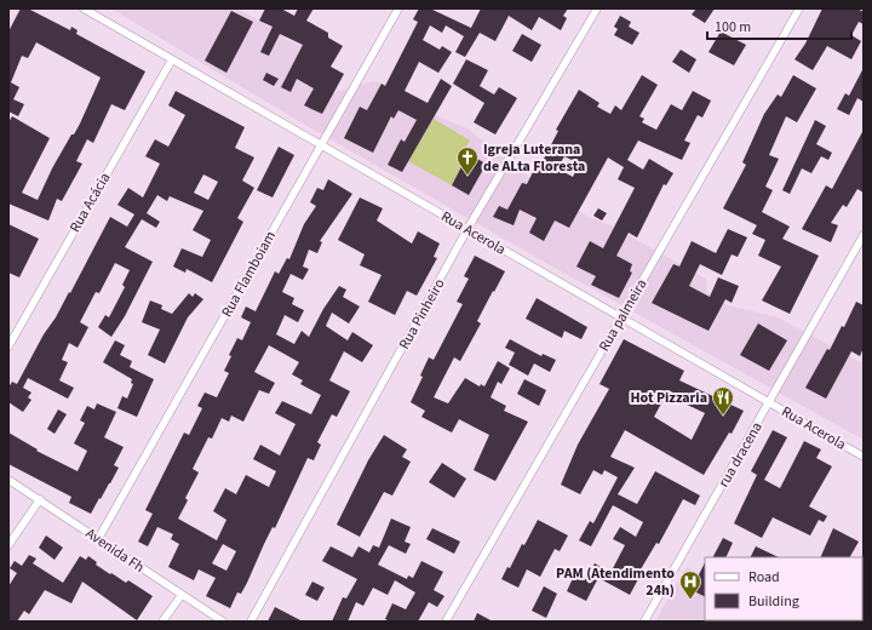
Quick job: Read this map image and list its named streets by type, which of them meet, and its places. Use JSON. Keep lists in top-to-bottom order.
{
  "streets": {
    "street": [
      "Rua Acácia",
      "Rua Acerola",
      "Rua Flamboiam",
      "Rua Pinheiro",
      "Rua palmeira",
      "rua dracena",
      "Avenida Fh"
    ]
  },
  "crossings": [
    ["Rua Acácia", "Rua Acerola"],
    ["Rua Acerola", "Rua Flamboiam"],
    ["Rua Acerola", "Rua Pinheiro"],
    ["Rua Acerola", "Rua palmeira"],
    ["Rua Acerola", "rua dracena"],
    ["Rua Flamboiam", "Avenida Fh"]
  ],
  "places": {
    "church": ["Igreja Luterana de ALta Floresta"],
    "restaurant": ["Hot Pizzaria"],
    "hospital": ["PAM (Atendimento 24h)"]
  },
  "legend": ["Road", "Building"],
  "scale_bar": "100 m"
}
